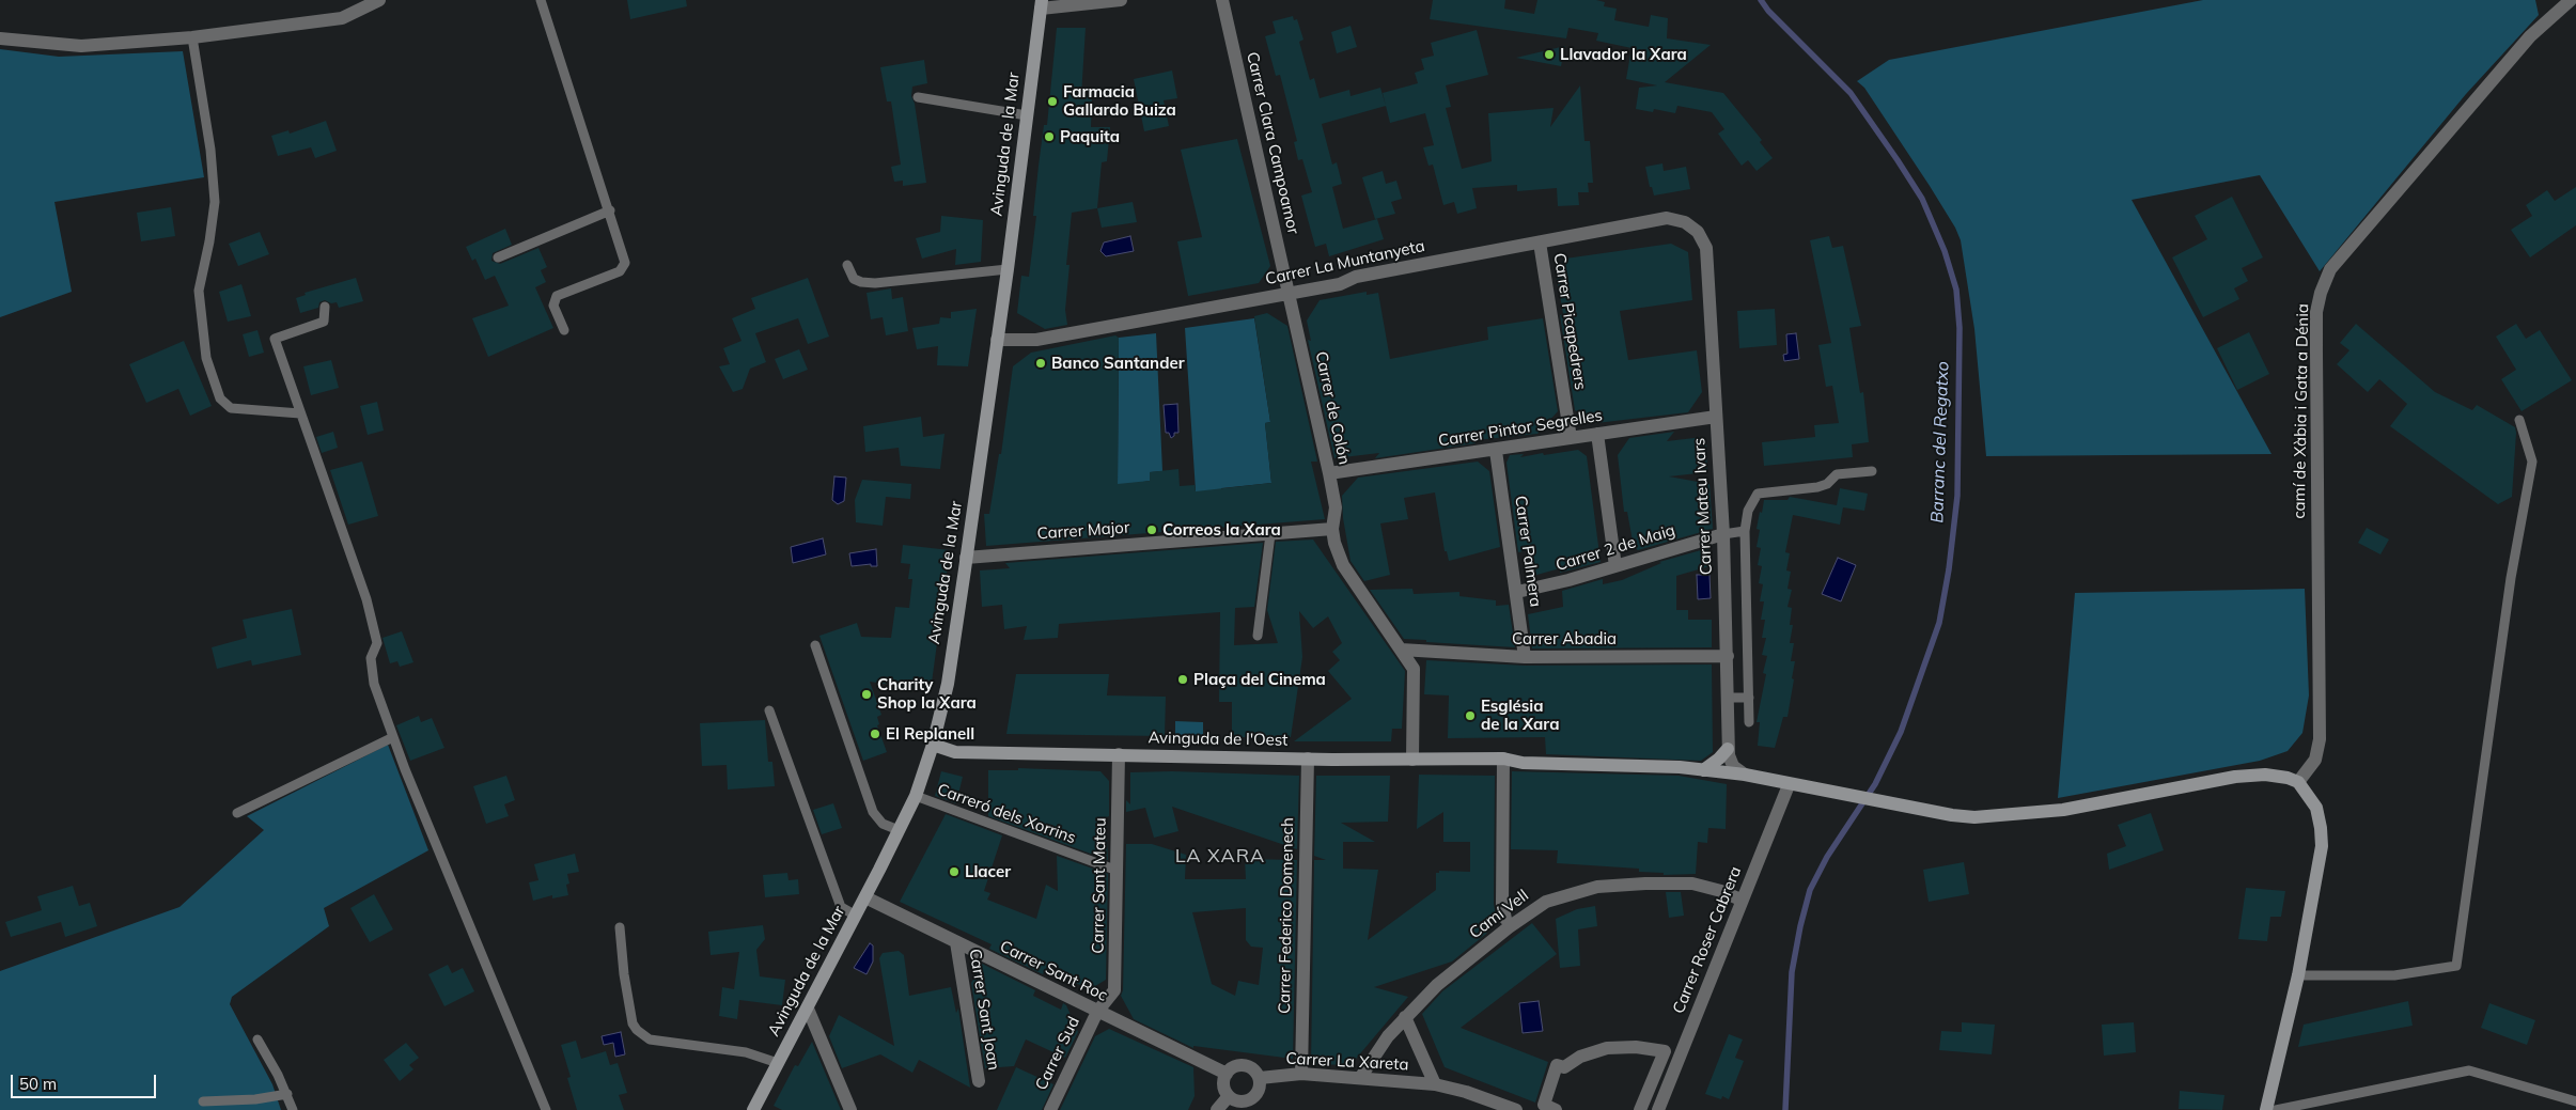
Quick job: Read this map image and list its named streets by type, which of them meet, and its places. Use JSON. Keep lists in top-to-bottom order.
{
  "streets": {
    "main road": ["Avinguda de la Mar", "Avinguda de l'Oest"],
    "street": [
      "Carrer Clara Campoamor",
      "Carrer La Muntanyeta",
      "Carrer Picapedrers",
      "Carrer de Colón",
      "camí de Xàbia i Gata a Dénia",
      "Carrer Pintor Segrelles",
      "Carrer Mateu Ivars",
      "Carrer Major",
      "Carrer 2 de Maig",
      "Carrer Palmera",
      "Carrer Abadia",
      "Carrer Sant Mateu",
      "Camí Vell",
      "Carrer Federico Domenech",
      "Carrer Roser Cabrera",
      "Carrer Sant Roc",
      "Carrer Sant Joan",
      "Carrer Sud",
      "Carrer La Xareta"
    ],
    "lane": ["Carreró dels Xorrins"]
  },
  "crossings": [
    ["Carrer Clara Campoamor", "Carrer La Muntanyeta"],
    ["Carrer Clara Campoamor", "Carrer de Colón"],
    ["Avinguda de la Mar", "Carrer La Muntanyeta"],
    ["Avinguda de la Mar", "Carrer Major"],
    ["Avinguda de la Mar", "Avinguda de l'Oest"],
    ["Avinguda de la Mar", "Carreró dels Xorrins"],
    ["Avinguda de la Mar", "Carrer Sant Roc"],
    ["Carrer La Muntanyeta", "Carrer Picapedrers"],
    ["Carrer La Muntanyeta", "Carrer de Colón"],
    ["Carrer La Muntanyeta", "Carrer Mateu Ivars"],
    ["Carrer Picapedrers", "Carrer Pintor Segrelles"],
    ["Carrer de Colón", "Carrer Pintor Segrelles"],
    ["Carrer de Colón", "Carrer Major"],
    ["camí de Xàbia i Gata a Dénia", "Avinguda de l'Oest"],
    ["Carrer Pintor Segrelles", "Carrer Mateu Ivars"],
    ["Carrer Pintor Segrelles", "Carrer Palmera"],
    ["Carrer Mateu Ivars", "Carrer 2 de Maig"],
    ["Carrer Mateu Ivars", "Carrer Abadia"],
    ["Carrer Mateu Ivars", "Avinguda de l'Oest"],
    ["Carrer 2 de Maig", "Carrer Palmera"],
    ["Carrer Palmera", "Carrer Abadia"],
    ["Avinguda de l'Oest", "Carrer Sant Mateu"],
    ["Avinguda de l'Oest", "Carrer Federico Domenech"],
    ["Avinguda de l'Oest", "Carrer Roser Cabrera"],
    ["Carreró dels Xorrins", "Carrer Sant Mateu"],
    ["Carrer Sant Mateu", "Carrer Sant Roc"],
    ["Carrer Sant Mateu", "Carrer Sud"],
    ["Camí Vell", "Carrer Roser Cabrera"],
    ["Camí Vell", "Carrer La Xareta"],
    ["Carrer Federico Domenech", "Carrer La Xareta"],
    ["Carrer Sant Roc", "Carrer Sant Joan"],
    ["Carrer Sant Roc", "Carrer Sud"],
    ["Carrer Sant Roc", "Carrer La Xareta"]
  ],
  "districts": ["LA XARA"],
  "water": ["Barranc del Regatxo"],
  "places": [
    "Llavador la Xara",
    "Farmacia Gallardo Buiza",
    "Paquita",
    "Banco Santander",
    "Correos la Xara",
    "Plaça del Cinema",
    "Charity Shop la Xara",
    "Església de la Xara",
    "El Replanell",
    "Llacer"
  ],
  "scale_bar": "50 m"
}
